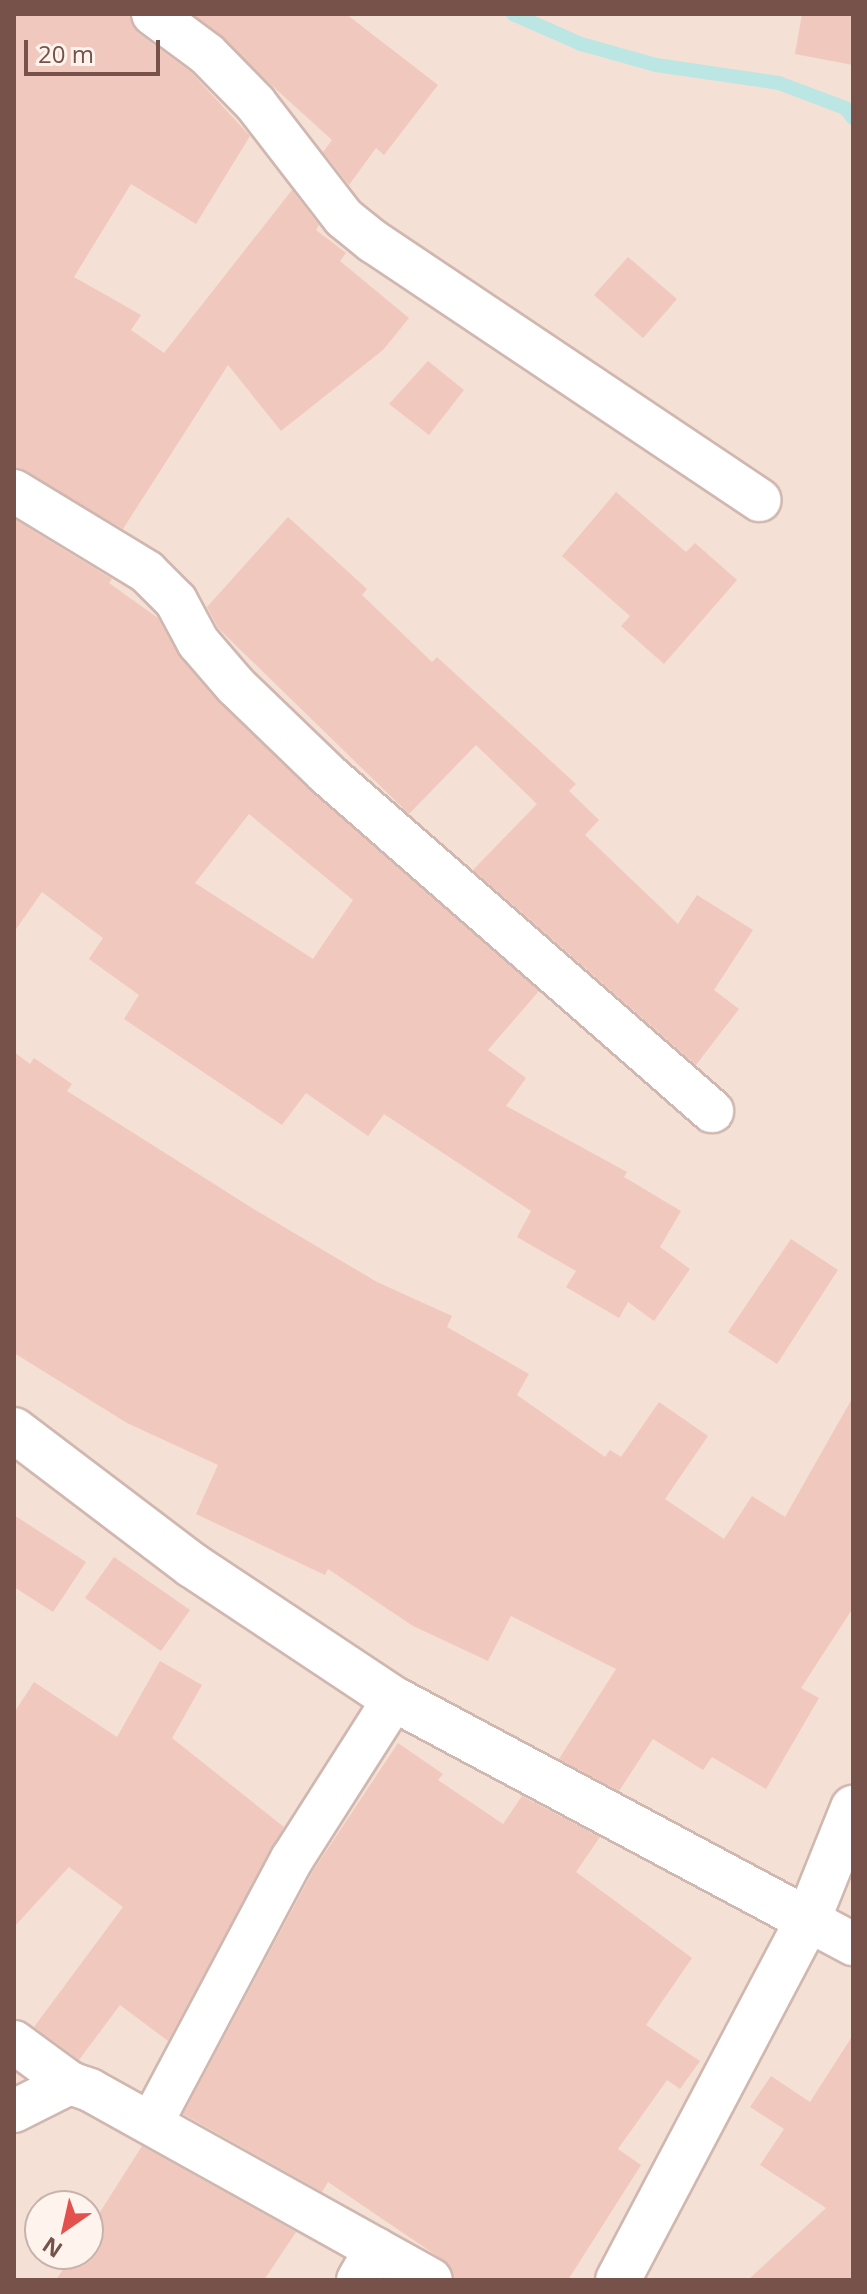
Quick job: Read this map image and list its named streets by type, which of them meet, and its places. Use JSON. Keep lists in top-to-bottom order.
{
  "scale_bar": "20 m",
  "north": "bottom left"
}
